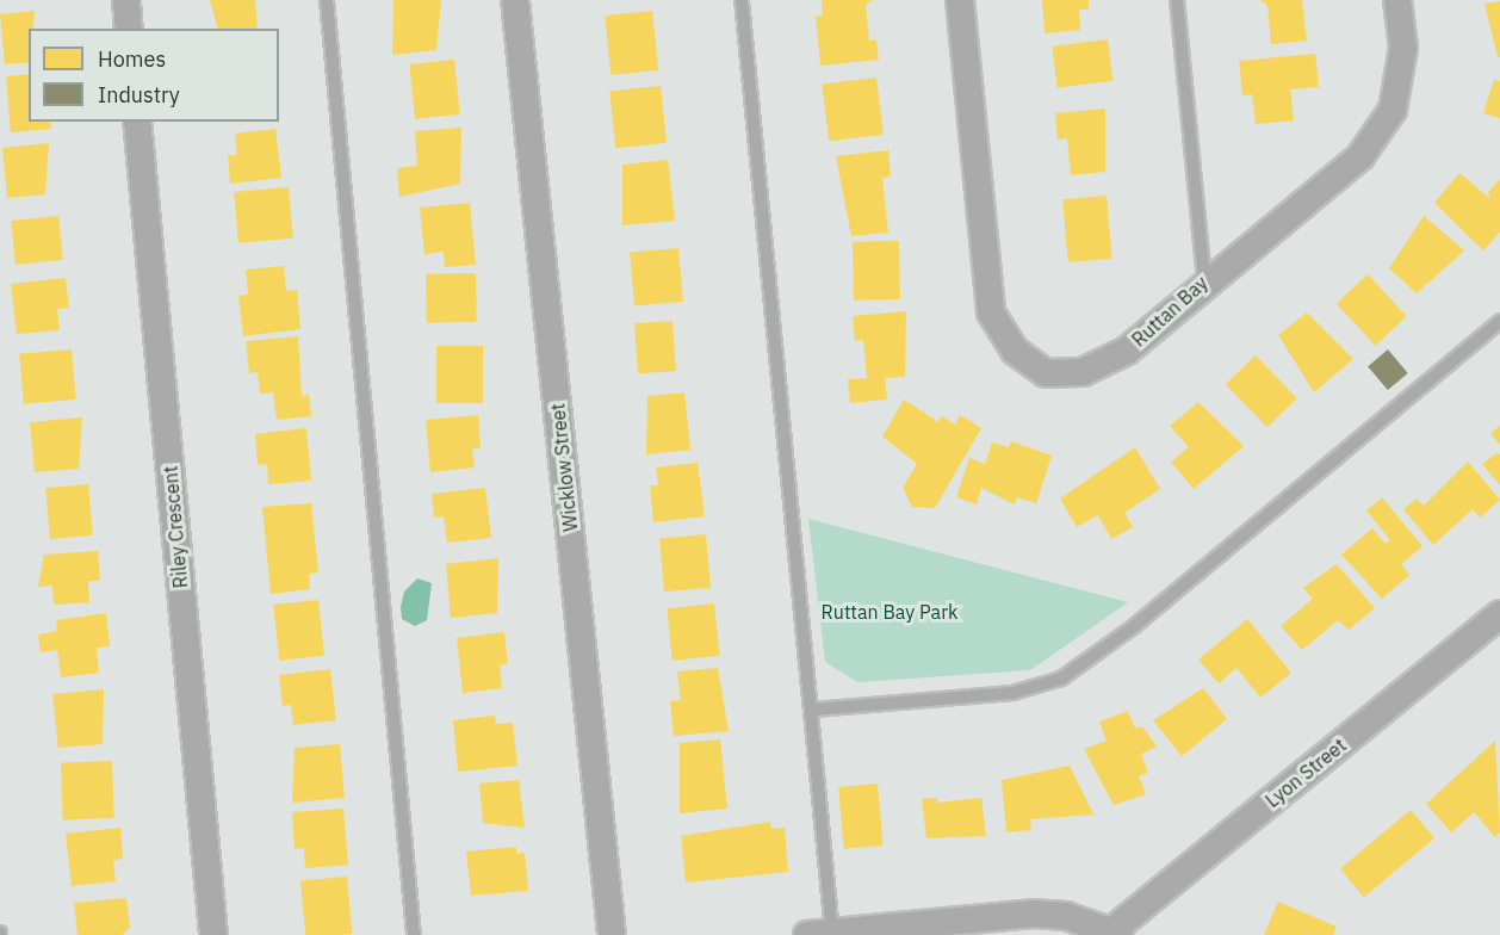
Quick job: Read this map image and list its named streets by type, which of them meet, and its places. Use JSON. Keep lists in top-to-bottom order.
{
  "streets": {
    "street": [
      "Ruttan Bay",
      "Wicklow Street",
      "Riley Crescent",
      "Lyon Street"
    ]
  },
  "parks": ["Ruttan Bay Park"],
  "legend": ["Homes", "Industry"]
}
